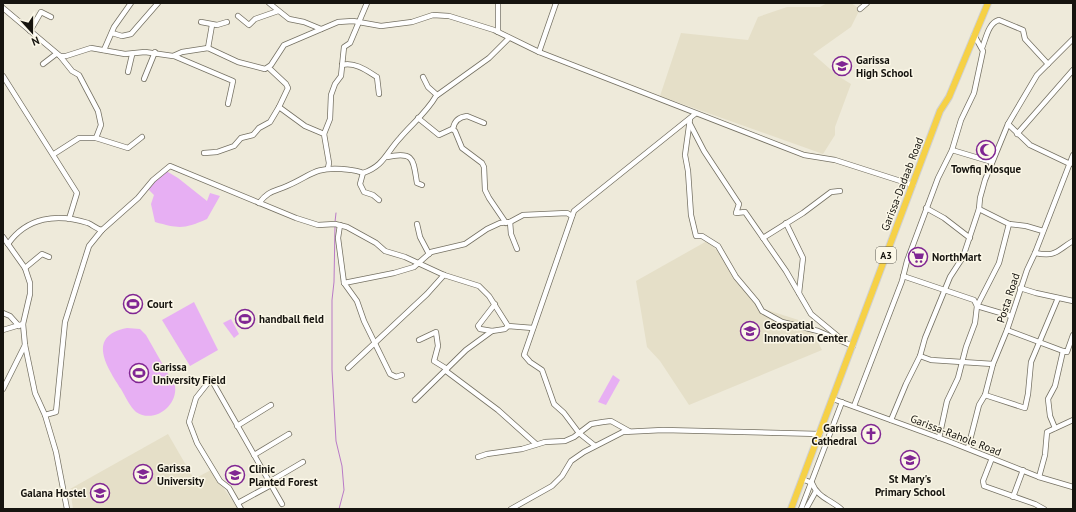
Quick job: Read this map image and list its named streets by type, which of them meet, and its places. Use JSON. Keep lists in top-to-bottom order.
{
  "streets": {
    "highway": ["Garissa-Dadaab Road", "A3"],
    "street": ["Posta Road", "Garissa-Rahole Road"]
  },
  "crossings": [
    ["Garissa-Dadaab Road", "Garissa-Rahole Road"],
    ["Posta Road", "Garissa-Rahole Road"]
  ],
  "places": {
    "school or university": [
      "Garissa High School",
      "Geospatial Innovation Center",
      "St Mary's Primary School",
      "Garissa University",
      "Clinic Planted Forest",
      "Galana Hostel"
    ],
    "mosque": ["Towfiq Mosque"],
    "supermarket": ["NorthMart"],
    "sports": ["Court", "handball field", "Garissa University Field"],
    "church": ["Garissa Cathedral"]
  },
  "north": "bottom"
}
